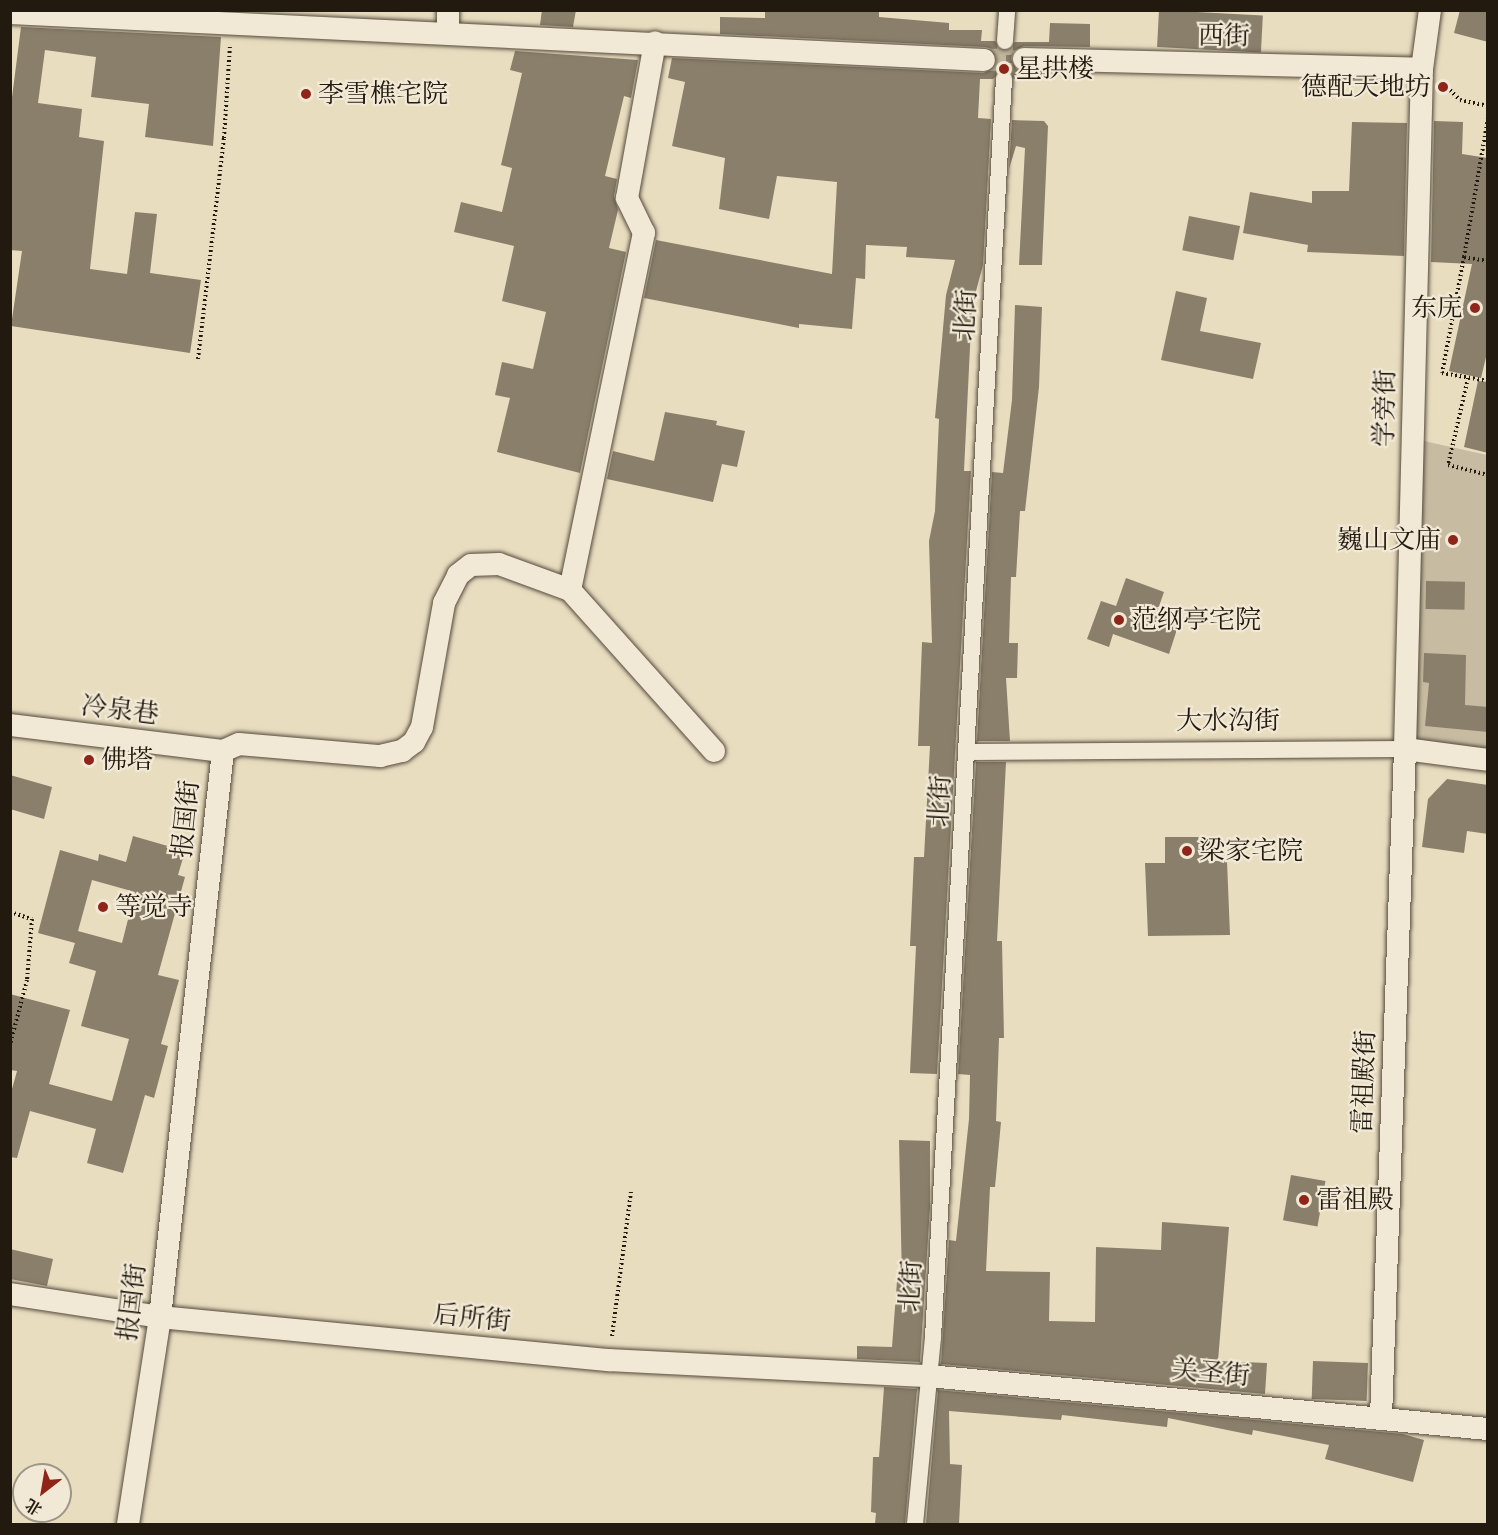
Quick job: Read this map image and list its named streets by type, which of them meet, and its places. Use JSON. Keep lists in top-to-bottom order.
{
  "streets": {
    "street": [
      "西街",
      "北街",
      "学旁街",
      "冷泉巷",
      "大水沟街",
      "报国街",
      "雷祖殿街",
      "后所街",
      "关圣街"
    ]
  },
  "crossings": [
    ["西街", "学旁街"],
    ["北街", "大水沟街"],
    ["北街", "后所街"],
    ["北街", "关圣街"],
    ["学旁街", "大水沟街"],
    ["学旁街", "雷祖殿街"],
    ["冷泉巷", "报国街"],
    ["大水沟街", "雷祖殿街"],
    ["报国街", "后所街"],
    ["雷祖殿街", "关圣街"],
    ["后所街", "关圣街"]
  ],
  "places": [
    "星拱楼",
    "德配天地坊",
    "李雪樵宅院",
    "东庑",
    "巍山文庙",
    "范纲亭宅院",
    "佛塔",
    "梁家宅院",
    "等觉寺",
    "雷祖殿"
  ],
  "north": "bottom left"
}
